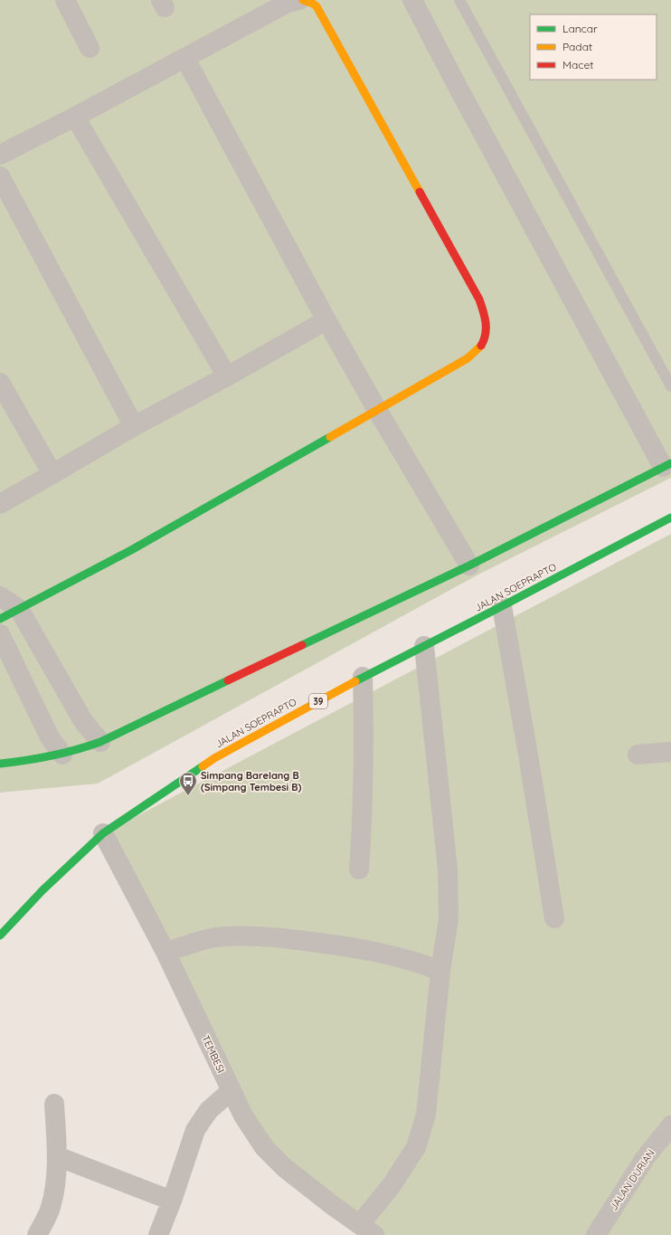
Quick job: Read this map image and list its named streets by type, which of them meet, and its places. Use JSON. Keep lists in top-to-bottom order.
{
  "streets": {
    "main road": ["JALAN SOEPRAPTO", "39"],
    "street": ["TEMBESI", "JALAN DURIAN"]
  },
  "crossings": [
    ["JALAN SOEPRAPTO", "TEMBESI"]
  ],
  "places": {
    "bus stop": ["Simpang Barelang B (Simpang Tembesi B)"]
  },
  "legend": ["Lancar", "Padat", "Macet"]
}
